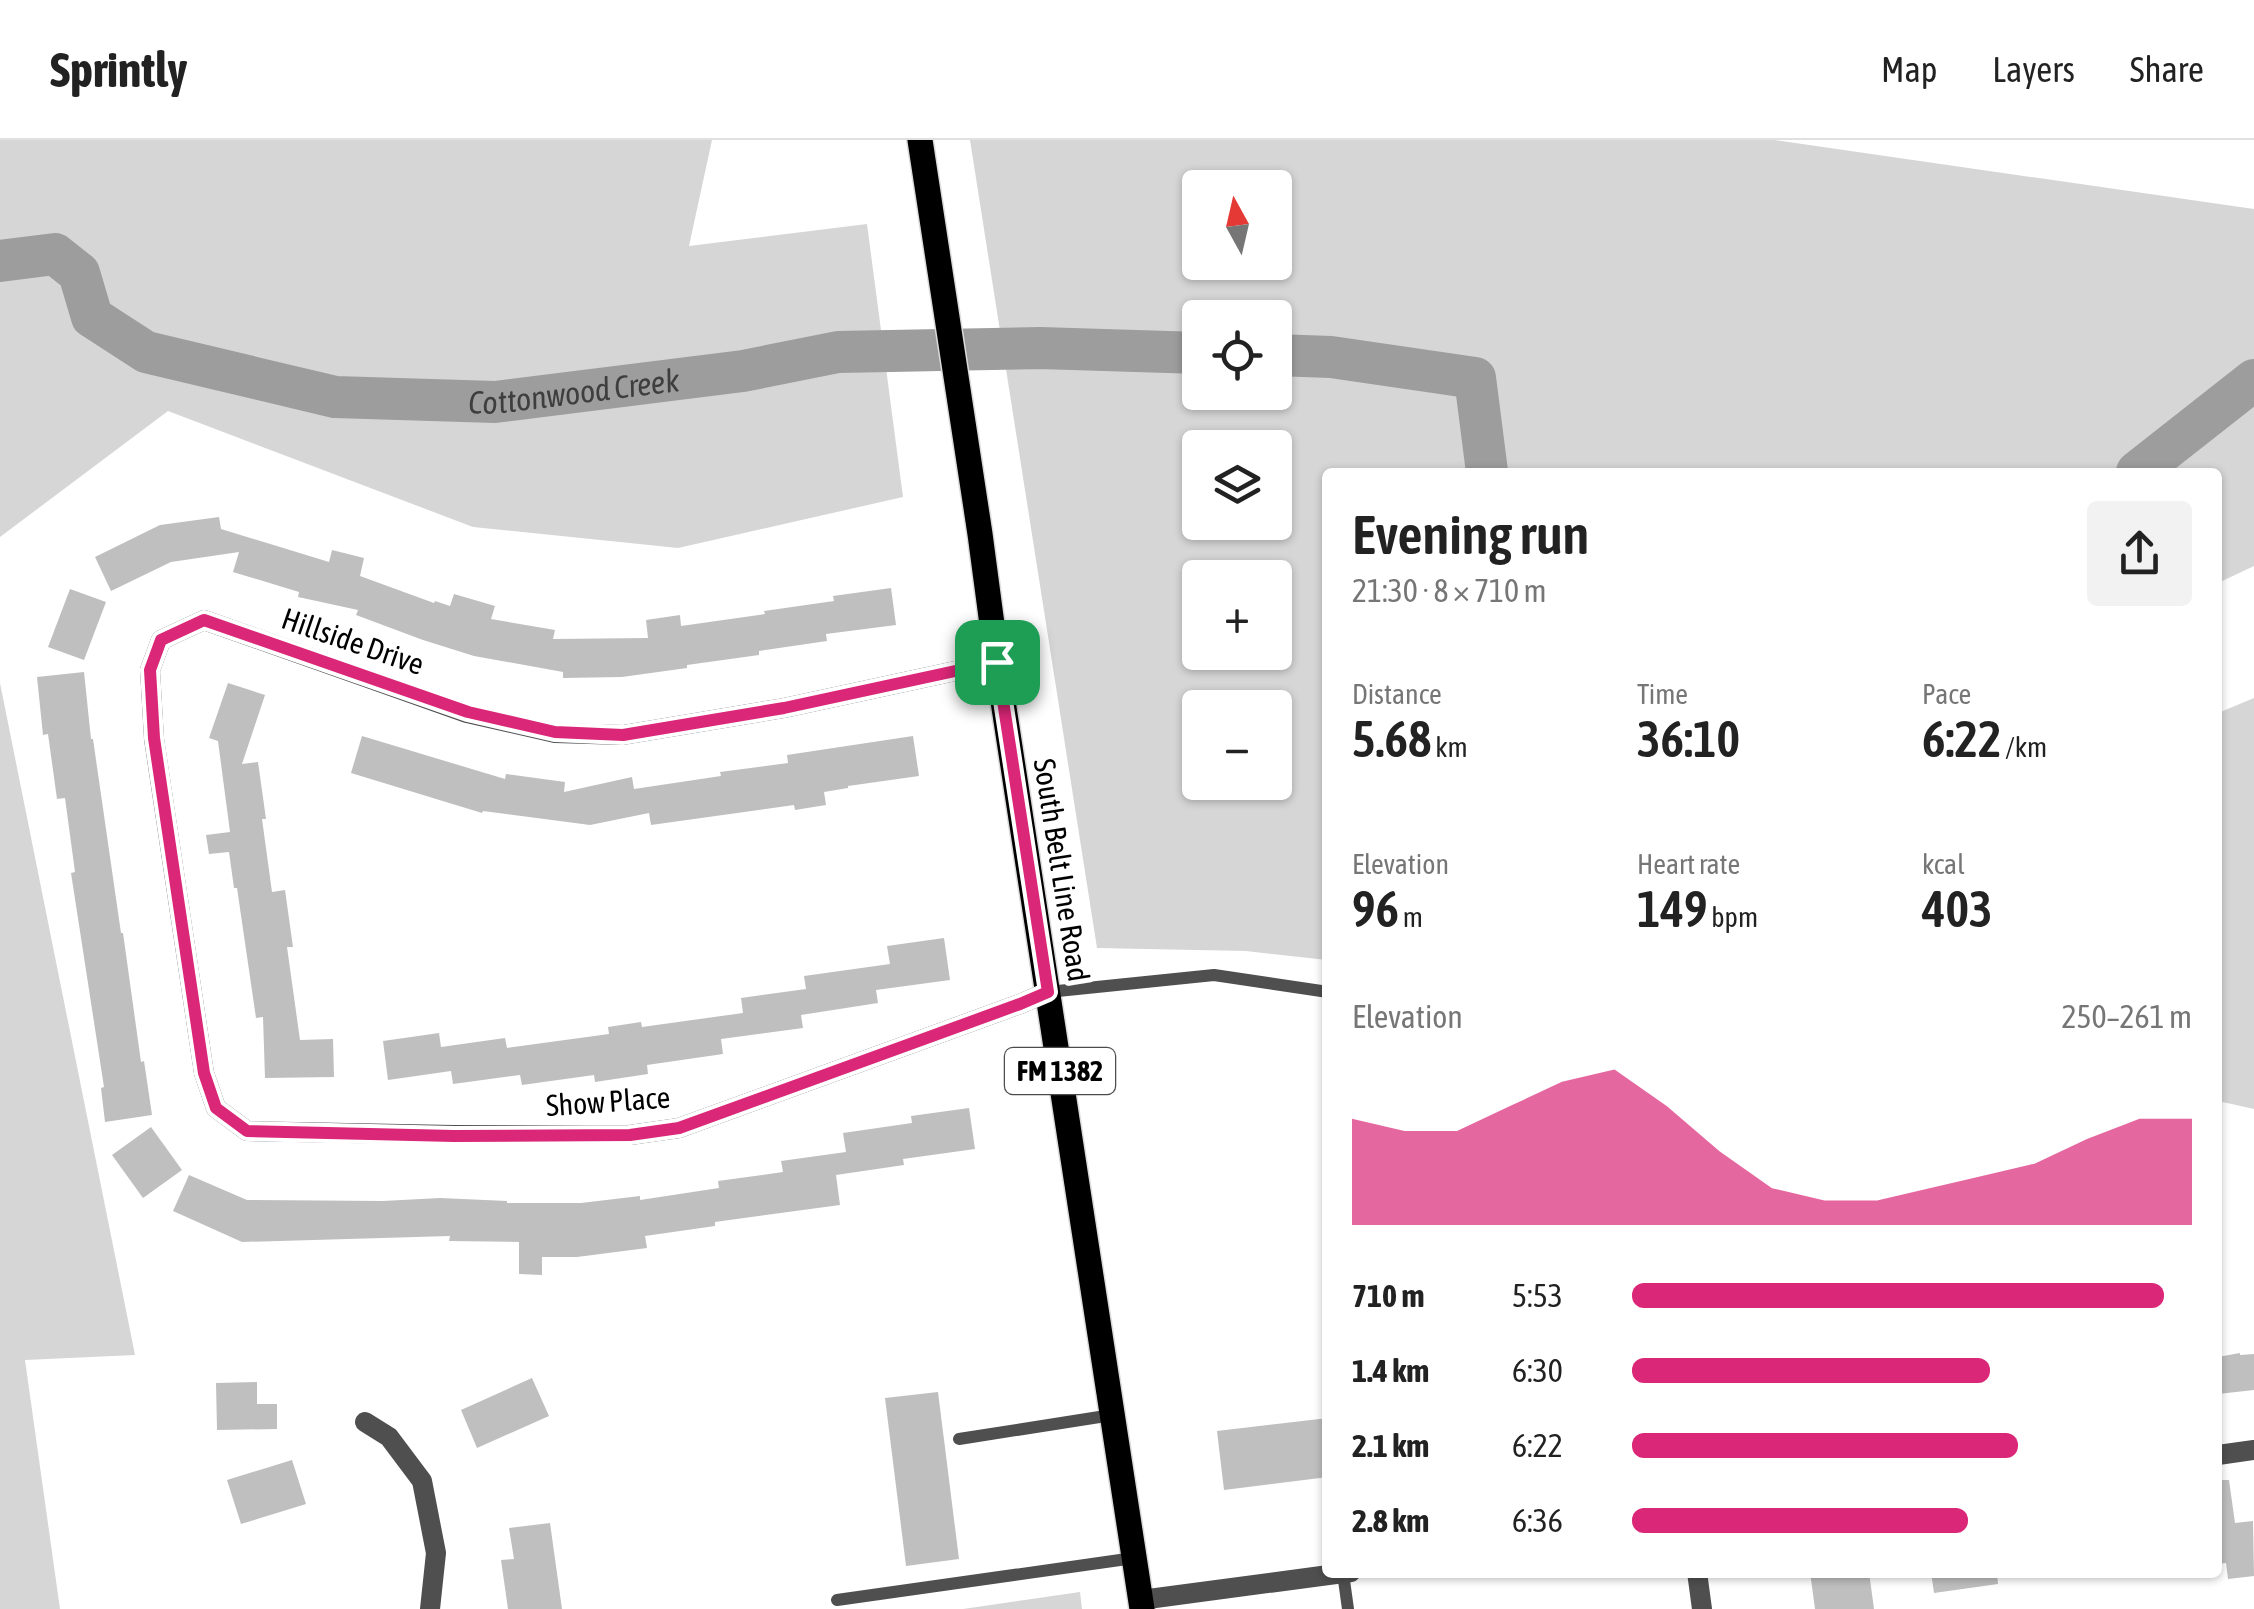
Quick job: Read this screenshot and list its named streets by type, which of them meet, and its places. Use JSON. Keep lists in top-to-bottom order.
{
  "streets": {
    "main road": ["South Belt Line Road", "FM 1382"],
    "street": ["Hillside Drive", "Show Place"]
  },
  "crossings": [
    ["Hillside Drive", "South Belt Line Road"],
    ["Hillside Drive", "Show Place"],
    ["South Belt Line Road", "Show Place"]
  ],
  "water": ["Cottonwood Creek"],
  "north": "top",
  "page": {
    "header": "Sprintly",
    "nav": ["Map", "Layers", "Share"],
    "map_buttons": ["+", "−"],
    "heading": ["Evening run", "21:30 · 8 × 710 m"],
    "stats": [
      ["Distance", "5.68 km"],
      ["Time", "36:10"],
      ["Pace", "6:22 /km"],
      ["Elevation", "96 m"],
      ["Heart rate", "149 bpm"],
      ["kcal", "403"]
    ],
    "chart": ["Elevation", "250–261 m"],
    "list": [
      {
        "name": "710 m",
        "note": "5:53"
      },
      {
        "name": "1.4 km",
        "note": "6:30"
      },
      {
        "name": "2.1 km",
        "note": "6:22"
      },
      {
        "name": "2.8 km",
        "note": "6:36"
      }
    ]
  }
}
